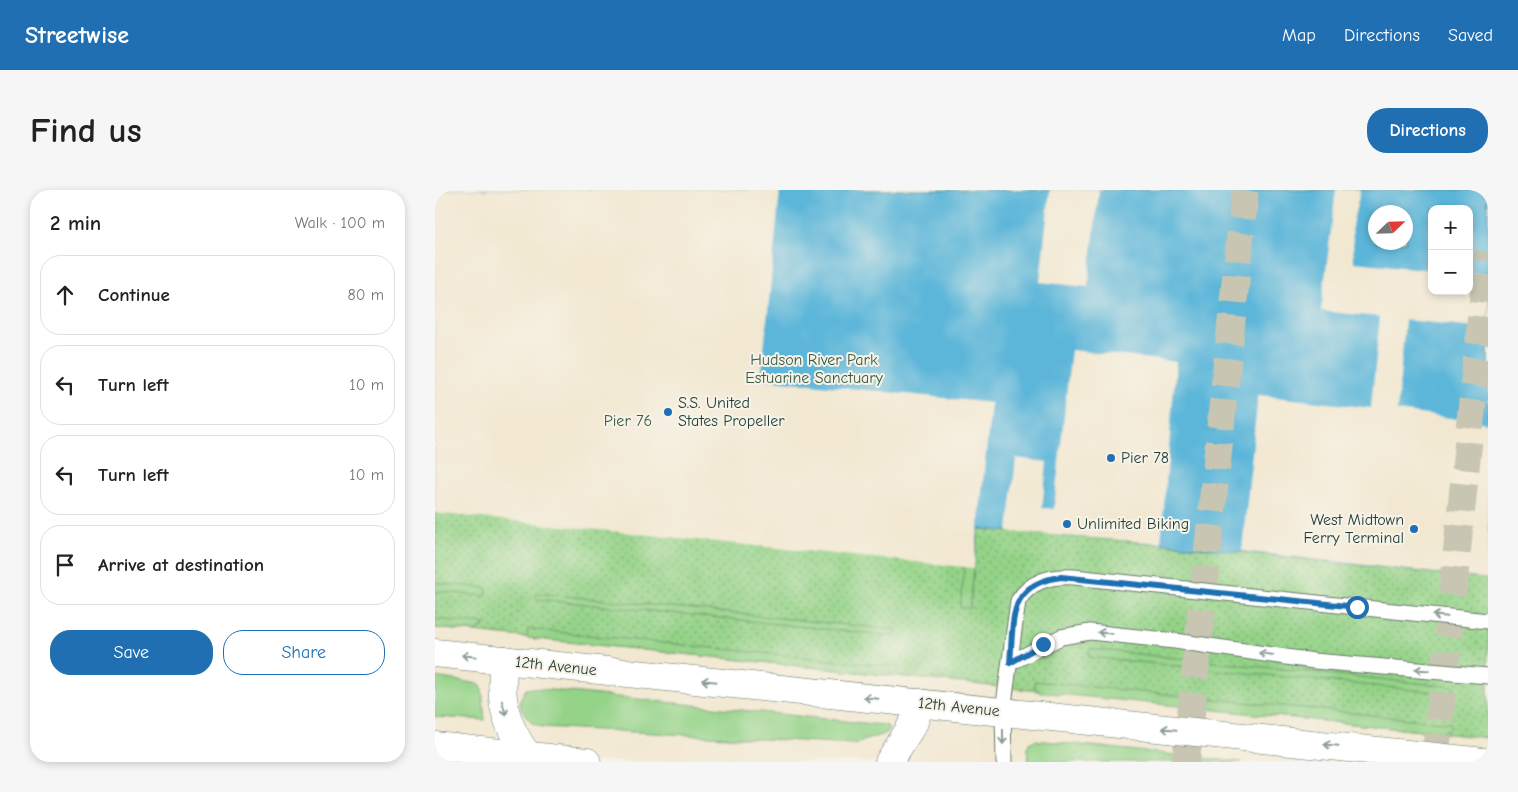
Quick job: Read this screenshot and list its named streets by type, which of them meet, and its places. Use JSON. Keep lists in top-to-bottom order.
{
  "streets": {
    "highway": ["12th Avenue"]
  },
  "one_way": ["12th Avenue"],
  "parks": ["Hudson River Park Estuarine Sanctuary", "Pier 76"],
  "places": [
    "S.S. United States Propeller",
    "Pier 78",
    "Unlimited Biking",
    "West Midtown Ferry Terminal"
  ],
  "north": "top right",
  "page": {
    "header": "Streetwise",
    "nav": ["Map", "Directions", "Saved"],
    "buttons": [
      "Directions",
      ["Save", "Share"]
    ],
    "title": "Find us",
    "heading": ["2 min", "Walk · 100 m"],
    "map_buttons": ["+", "−"],
    "list": [
      ["Continue", "80 m"],
      ["Turn left", "10 m"],
      ["Turn left", "10 m"],
      "Arrive at destination"
    ]
  }
}
